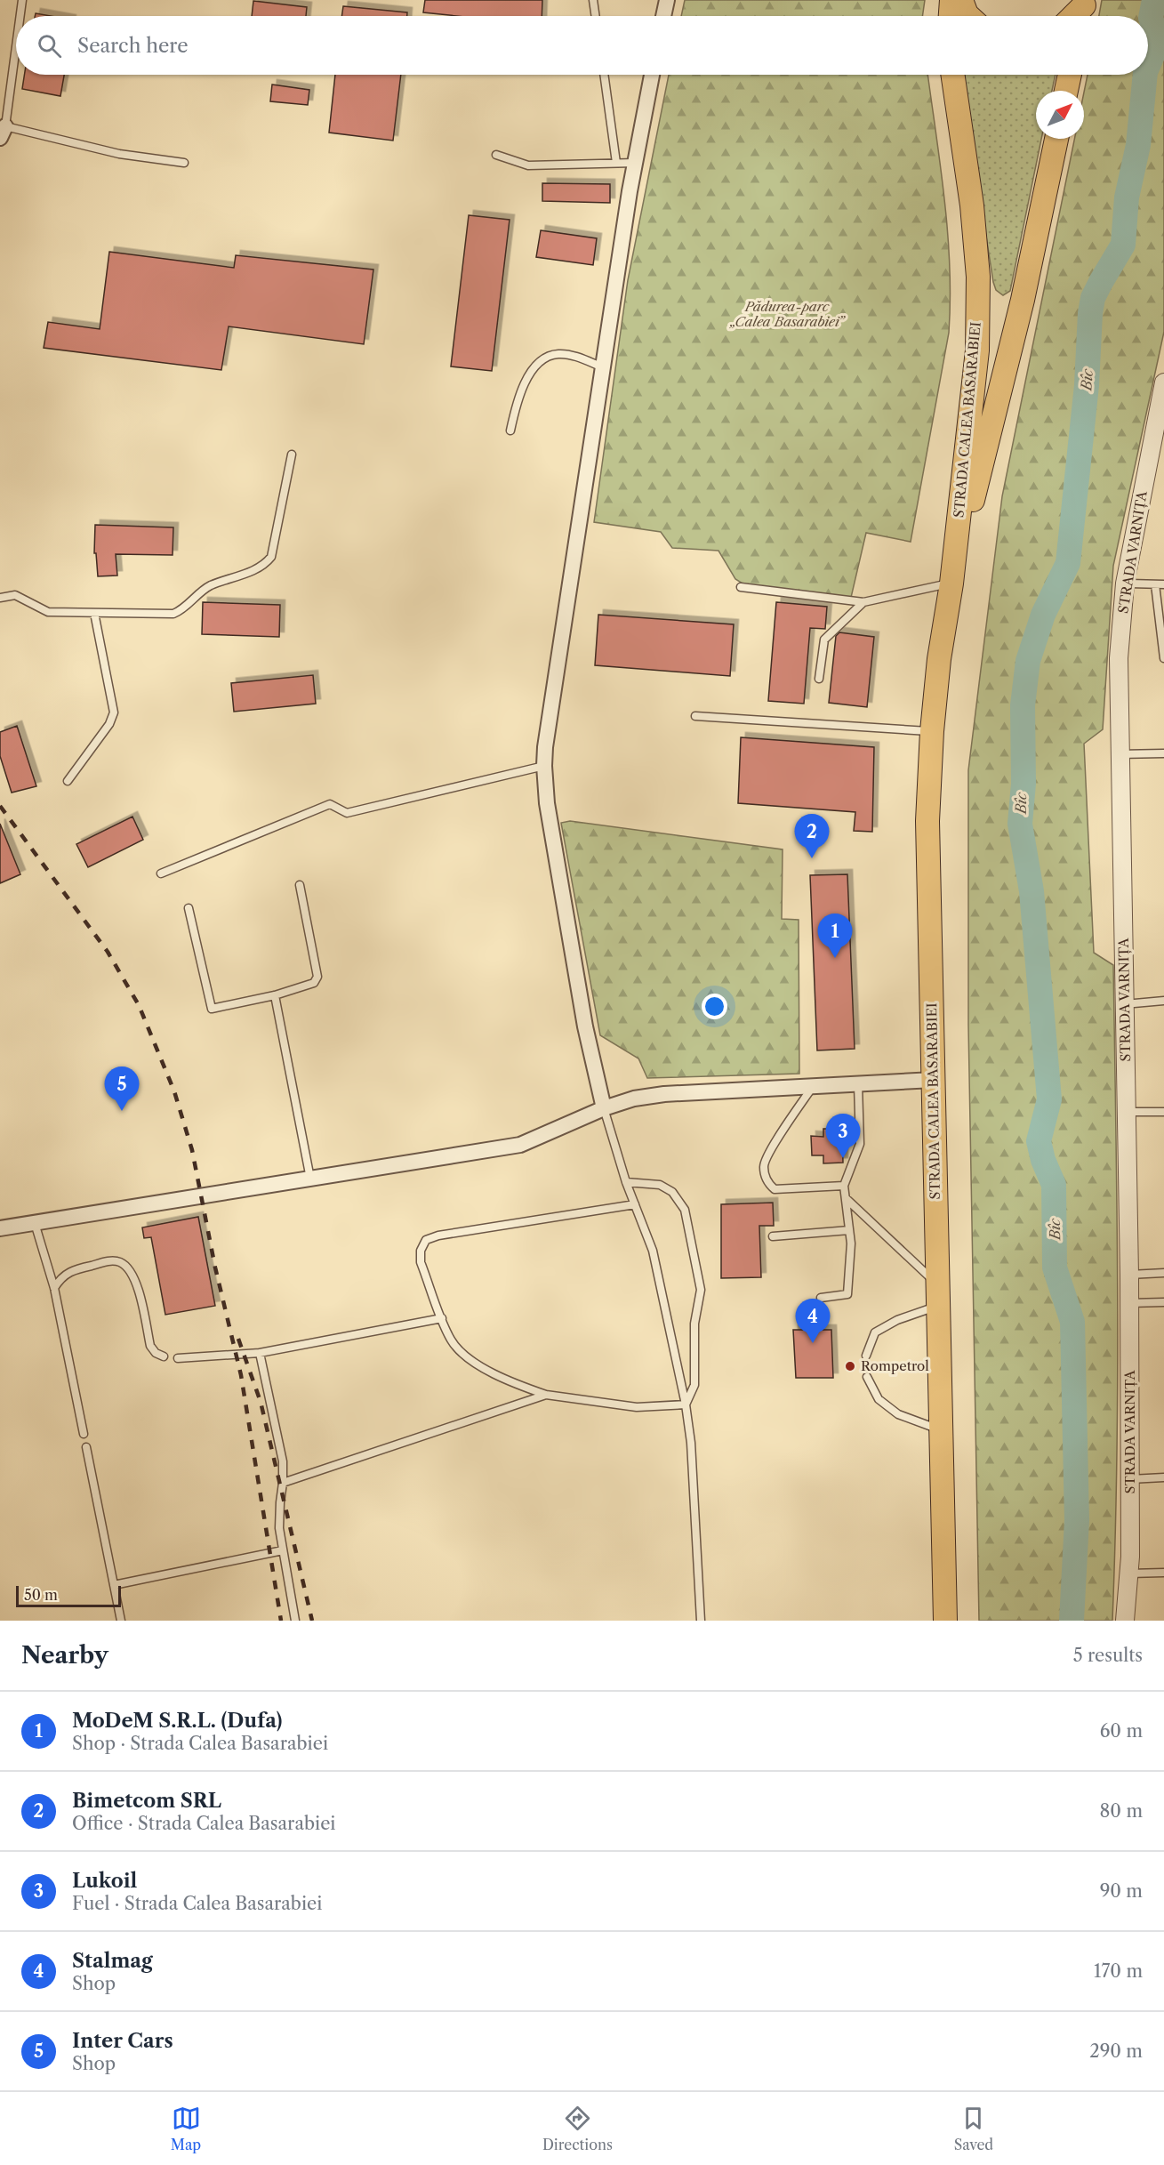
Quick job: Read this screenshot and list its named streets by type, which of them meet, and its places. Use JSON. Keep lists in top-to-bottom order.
{
  "streets": {
    "main road": ["STRADA CALEA BASARABIEI"],
    "street": ["STRADA VARNIȚA"]
  },
  "water": ["Bîc"],
  "parks": ["Pădurea-parc „Calea Basarabiei”"],
  "places": ["Rompetrol"],
  "scale_bar": "50 m",
  "north": "top right",
  "page": {
    "search": "Search here",
    "pins": [
      "2",
      "1",
      "5",
      "3",
      "4"
    ],
    "scale": "50 m",
    "heading": ["Nearby", "5 results"],
    "list": [
      {
        "mark": "1",
        "name": "MoDeM S.R.L. (Dufa)",
        "note": "Shop · Strada Calea Basarabiei",
        "value": "60 m"
      },
      {
        "mark": "2",
        "name": "Bimetcom SRL",
        "note": "Office · Strada Calea Basarabiei",
        "value": "80 m"
      },
      {
        "mark": "3",
        "name": "Lukoil",
        "note": "Fuel · Strada Calea Basarabiei",
        "value": "90 m"
      },
      {
        "mark": "4",
        "name": "Stalmag",
        "note": "Shop",
        "value": "170 m"
      },
      {
        "mark": "5",
        "name": "Inter Cars",
        "note": "Shop",
        "value": "290 m"
      }
    ],
    "nav": ["Map", "Directions", "Saved"]
  }
}
